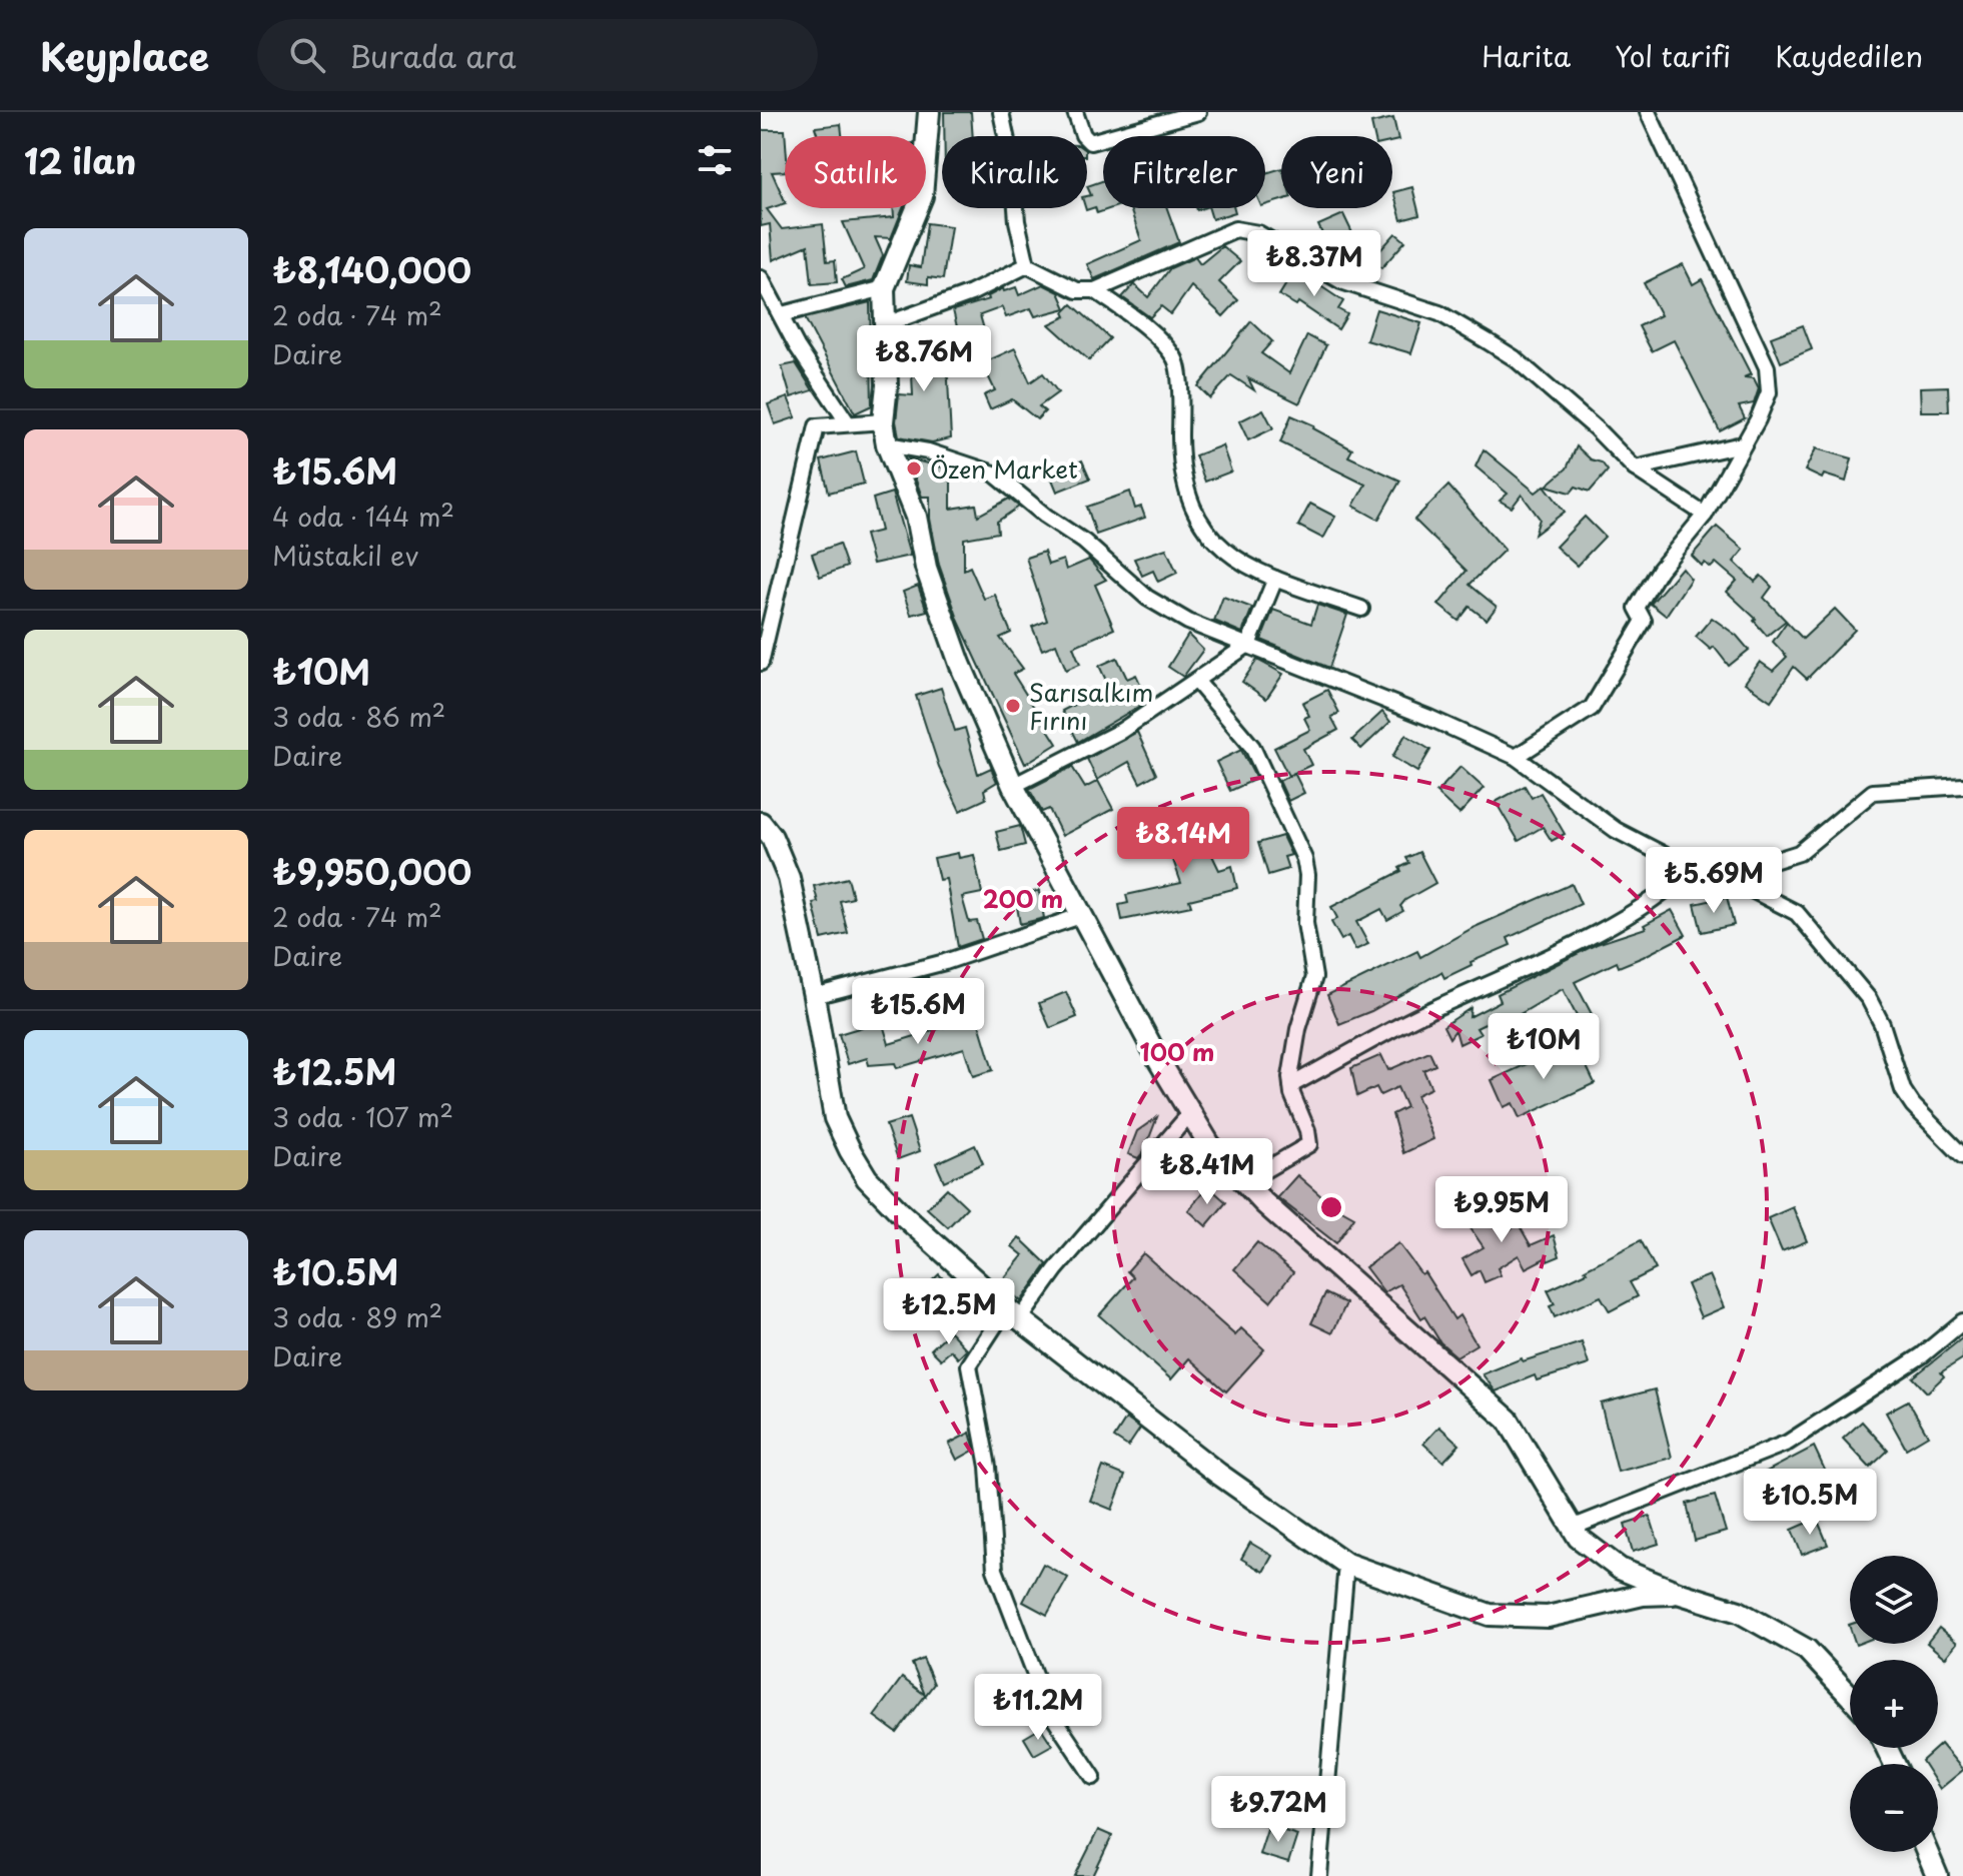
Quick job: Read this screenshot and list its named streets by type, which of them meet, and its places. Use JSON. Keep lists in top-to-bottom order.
{
  "places": ["Özen Market", "Sarısalkım Fırını"],
  "page": {
    "header": "Keyplace",
    "search": "Burada ara",
    "nav": ["Harita", "Yol tarifi", "Kaydedilen"],
    "heading": "12 ilan",
    "chip": [
      "Satılık",
      "Kiralık",
      "Filtreler",
      "Yeni"
    ],
    "list": [
      {
        "name": "₺8,140,000",
        "note": "2 oda · 74 m² · Daire"
      },
      {
        "name": "₺15.6M",
        "note": "4 oda · 144 m² · Müstakil ev"
      },
      {
        "name": "₺10M",
        "note": "3 oda · 86 m² · Daire"
      },
      {
        "name": "₺9,950,000",
        "note": "2 oda · 74 m² · Daire"
      },
      {
        "name": "₺12.5M",
        "note": "3 oda · 107 m² · Daire"
      },
      {
        "name": "₺10.5M",
        "note": "3 oda · 89 m² · Daire"
      }
    ],
    "price": [
      "₺8.37M",
      "₺8.76M",
      "₺8.14M",
      "₺5.69M",
      "₺15.6M",
      "₺10M",
      "₺8.41M",
      "₺9.95M",
      "₺12.5M",
      "₺10.5M",
      "₺11.2M",
      "₺9.72M"
    ],
    "map_buttons": ["+", "−"]
  },
  "rings": ["200 m", "100 m"]
}
